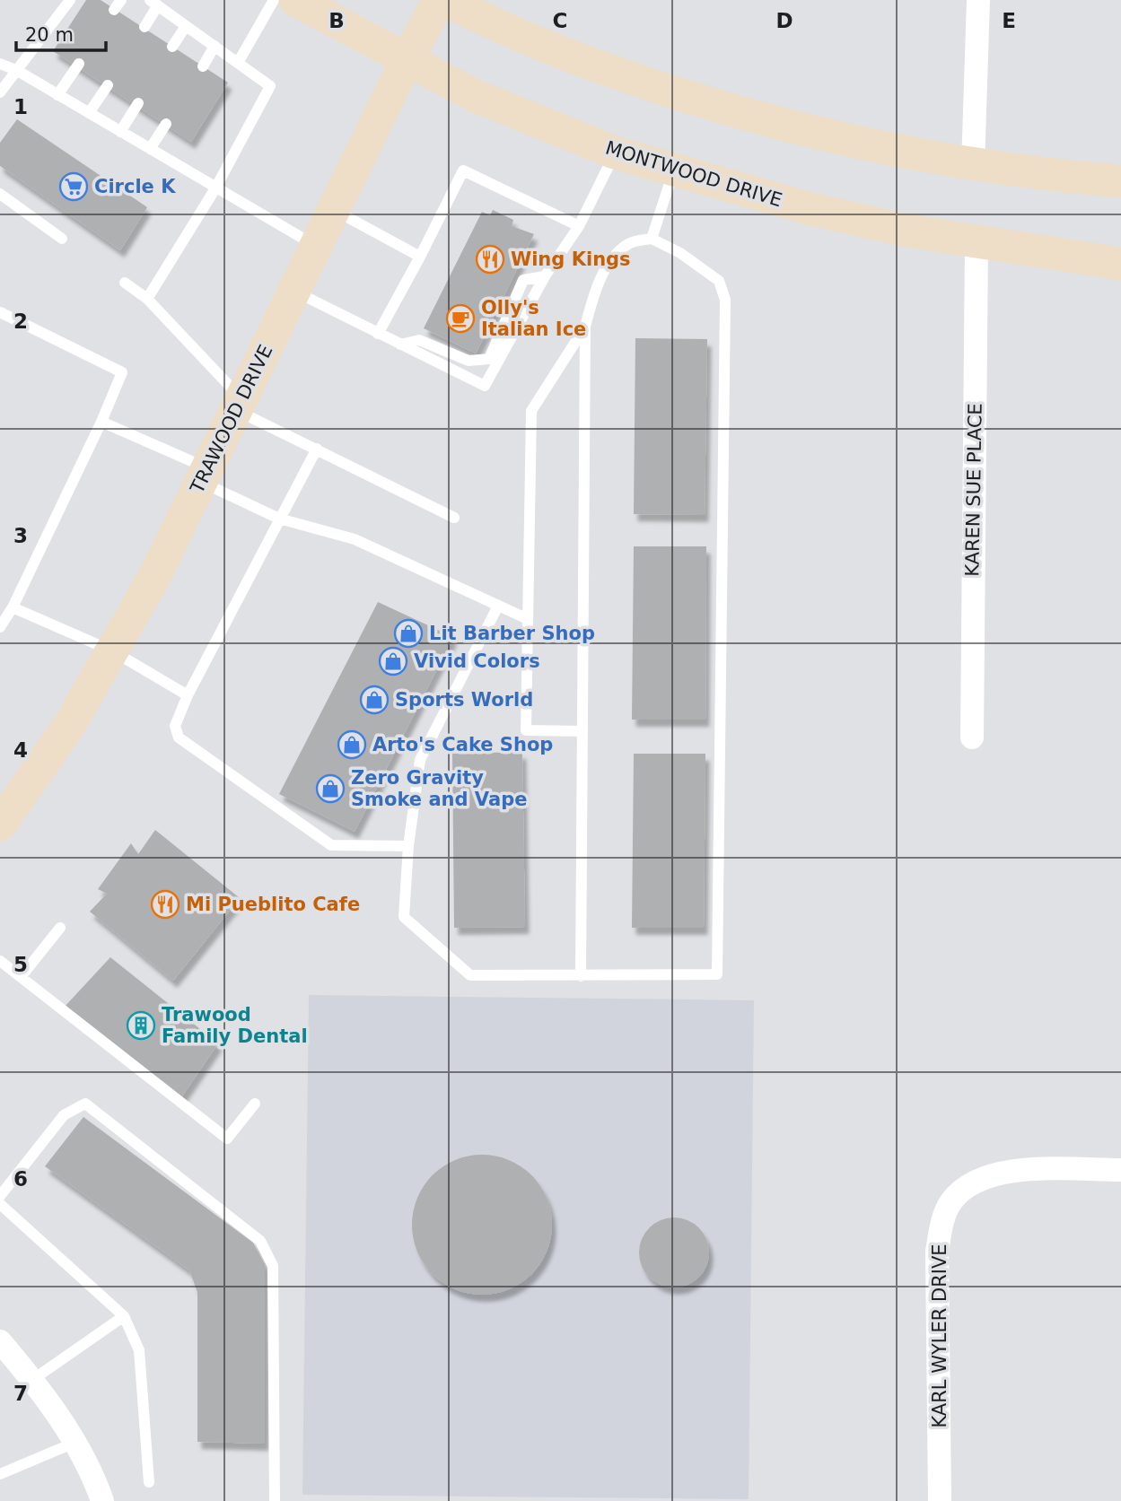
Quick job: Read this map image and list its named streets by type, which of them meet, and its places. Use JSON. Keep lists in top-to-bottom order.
{
  "streets": {
    "main road": ["MONTWOOD DRIVE", "TRAWOOD DRIVE"],
    "street": ["KAREN SUE PLACE", "KARL WYLER DRIVE"]
  },
  "crossings": [
    ["MONTWOOD DRIVE", "TRAWOOD DRIVE"],
    ["MONTWOOD DRIVE", "KAREN SUE PLACE"]
  ],
  "places": {
    "supermarket": ["Circle K"],
    "restaurant": ["Wing Kings", "Mi Pueblito Cafe"],
    "cafe": ["Olly's Italian Ice"],
    "shop": [
      "Lit Barber Shop",
      "Vivid Colors",
      "Sports World",
      "Arto's Cake Shop",
      "Zero Gravity Smoke and Vape"
    ],
    "building": ["Trawood Family Dental"]
  },
  "scale_bar": "20 m",
  "grid": {
    "columns": [
      "B",
      "C",
      "D",
      "E"
    ],
    "rows": [
      "1",
      "2",
      "3",
      "4",
      "5",
      "6",
      "7"
    ]
  }
}
